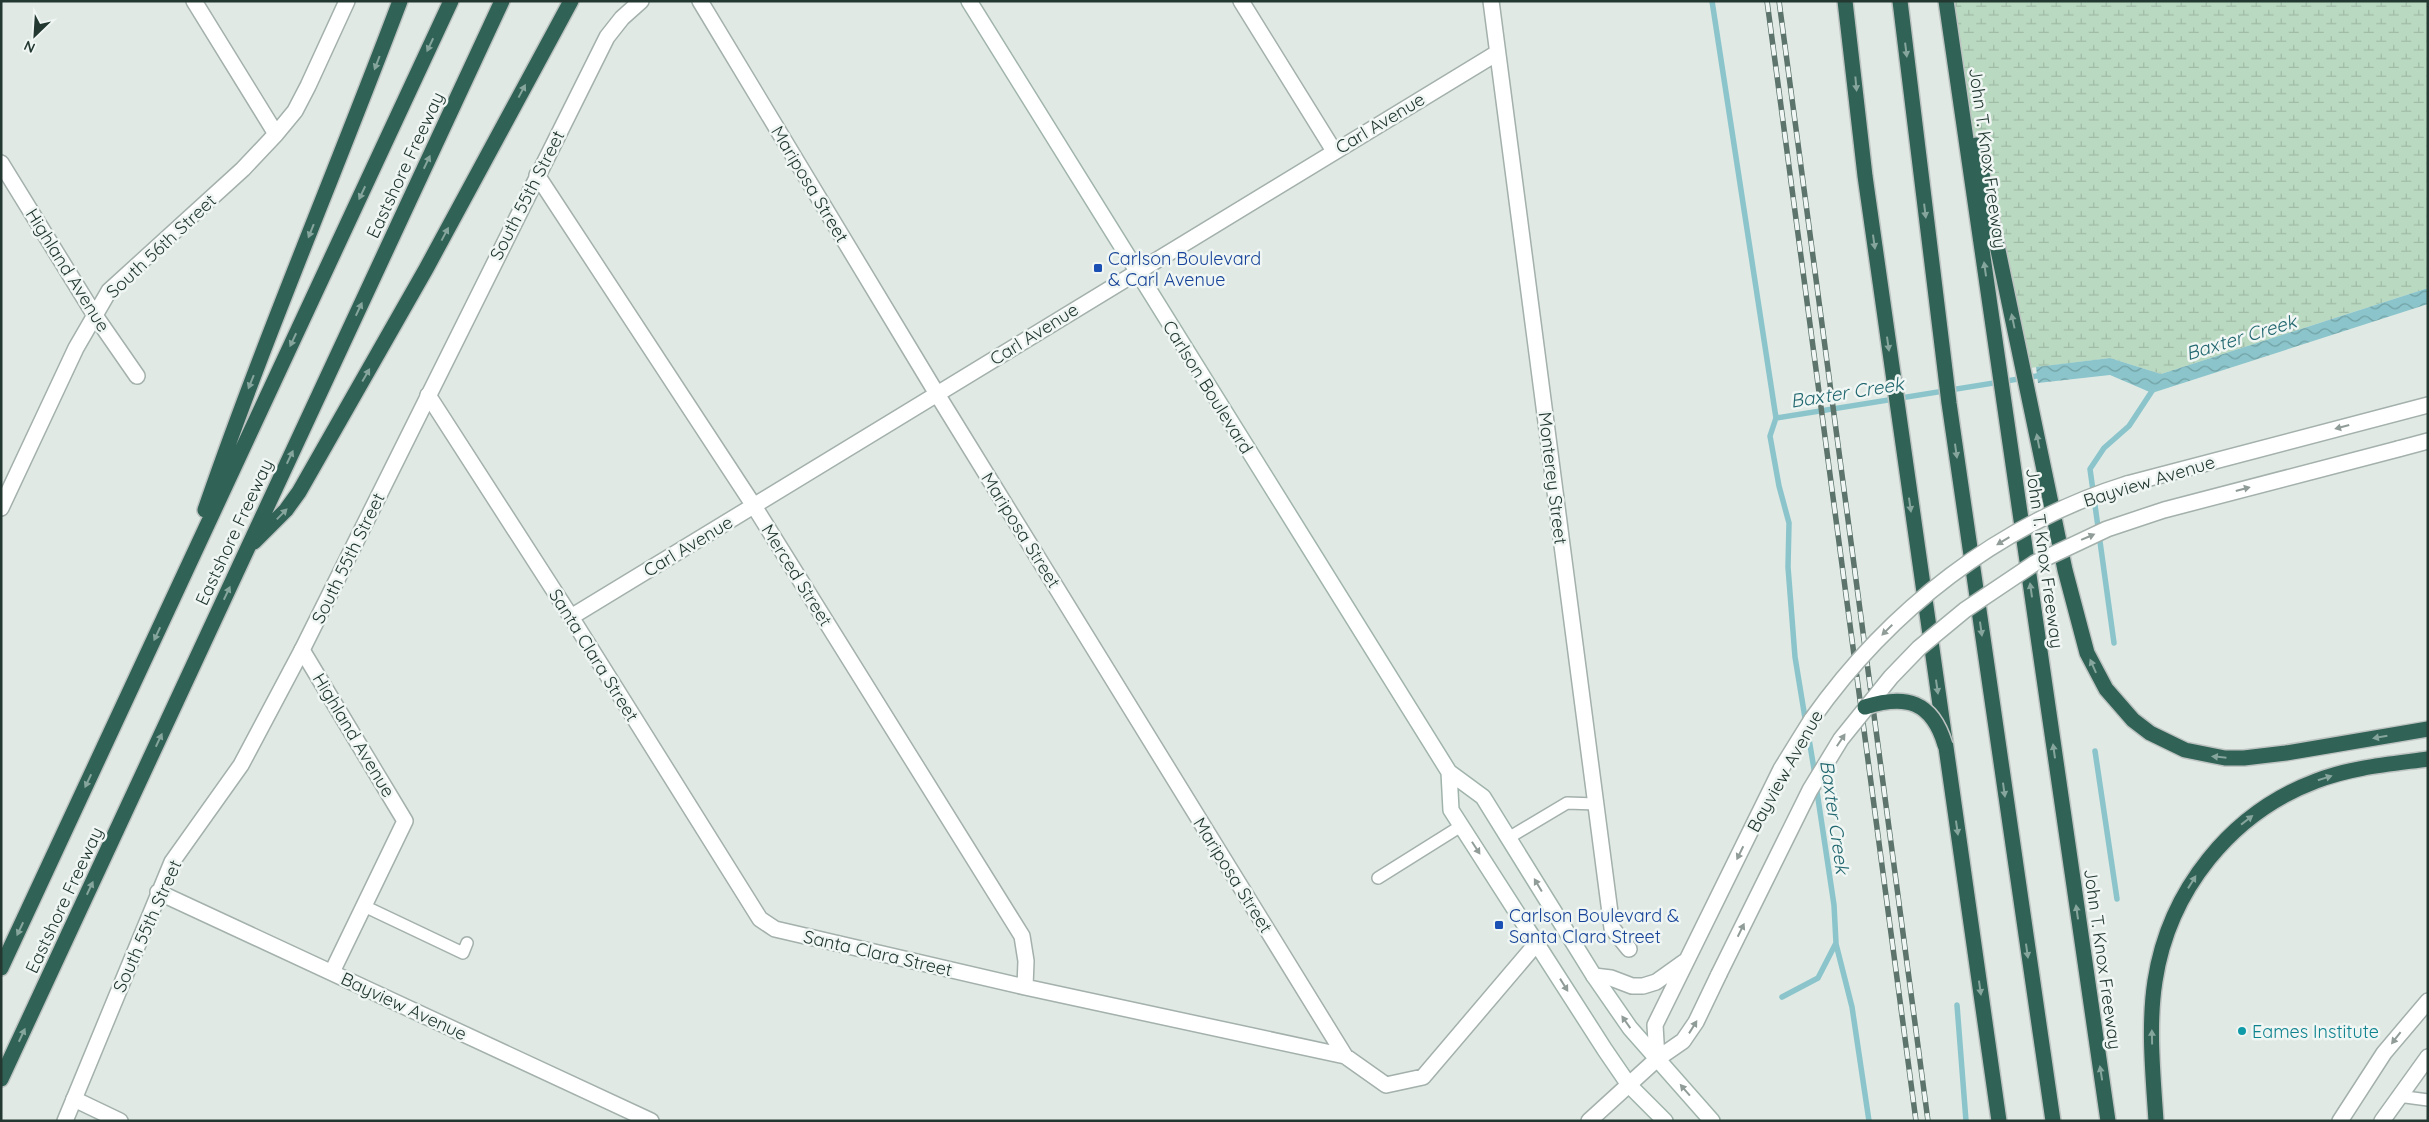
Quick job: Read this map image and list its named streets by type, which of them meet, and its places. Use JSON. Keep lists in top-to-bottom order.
{
  "streets": {
    "highway": ["John T. Knox Freeway", "Eastshore Freeway"],
    "street": [
      "Carl Avenue",
      "Mariposa Street",
      "South 55th Street",
      "South 56th Street",
      "Highland Avenue",
      "Carlson Boulevard",
      "Monterey Street",
      "Bayview Avenue",
      "Merced Street",
      "Santa Clara Street"
    ]
  },
  "crossings": [
    ["Carl Avenue", "Mariposa Street"],
    ["Carl Avenue", "Carlson Boulevard"],
    ["Carl Avenue", "Monterey Street"],
    ["Carl Avenue", "Merced Street"],
    ["Carl Avenue", "Santa Clara Street"],
    ["Mariposa Street", "Santa Clara Street"],
    ["South 55th Street", "Highland Avenue"],
    ["South 55th Street", "Bayview Avenue"],
    ["South 55th Street", "Merced Street"],
    ["South 55th Street", "Santa Clara Street"],
    ["South 56th Street", "Highland Avenue"],
    ["Carlson Boulevard", "Bayview Avenue"],
    ["Carlson Boulevard", "Santa Clara Street"],
    ["Merced Street", "Santa Clara Street"]
  ],
  "water": ["Baxter Creek"],
  "places": {
    "transit": ["Carlson Boulevard & Carl Avenue", "Carlson Boulevard & Santa Clara Street"],
    "other": ["Eames Institute"]
  },
  "north": "bottom left"
}
